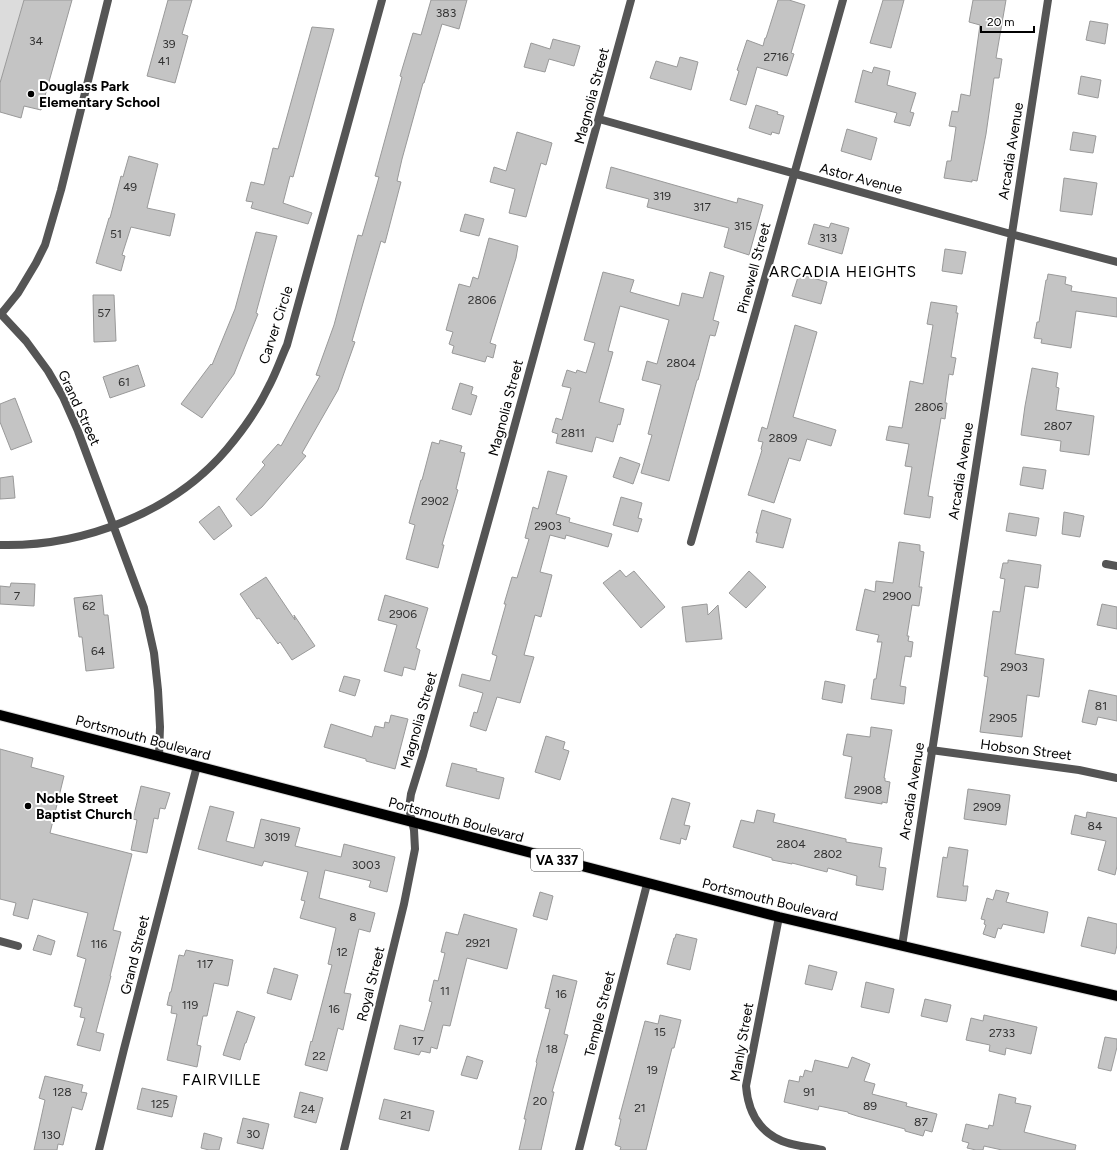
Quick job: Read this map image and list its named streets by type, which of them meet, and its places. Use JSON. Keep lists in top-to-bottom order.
{
  "streets": {
    "main road": ["Portsmouth Boulevard", "VA 337"],
    "street": [
      "Magnolia Street",
      "Arcadia Avenue",
      "Astor Avenue",
      "Pinewell Street",
      "Carver Circle",
      "Grand Street",
      "Hobson Street",
      "Royal Street",
      "Temple Street",
      "Manly Street"
    ]
  },
  "crossings": [
    ["Magnolia Street", "Astor Avenue"],
    ["Magnolia Street", "Portsmouth Boulevard"],
    ["Magnolia Street", "Royal Street"],
    ["Arcadia Avenue", "Astor Avenue"],
    ["Arcadia Avenue", "Portsmouth Boulevard"],
    ["Arcadia Avenue", "Hobson Street"],
    ["Astor Avenue", "Pinewell Street"],
    ["Carver Circle", "Grand Street"],
    ["Grand Street", "Portsmouth Boulevard"],
    ["Portsmouth Boulevard", "Royal Street"],
    ["Portsmouth Boulevard", "Temple Street"],
    ["Portsmouth Boulevard", "Manly Street"]
  ],
  "districts": ["ARCADIA HEIGHTS", "FAIRVILLE"],
  "places": ["Douglass Park Elementary School", "Noble Street Baptist Church"],
  "house_numbers": [
    "383",
    "34",
    "39",
    "2716",
    "41",
    "49",
    "319",
    "317",
    "315",
    "51",
    "313",
    "2806",
    "57",
    "2804",
    "61",
    "2806",
    "2807",
    "2811",
    "2809",
    "2902",
    "2903",
    "7",
    "2900",
    "62",
    "2906",
    "64",
    "2903",
    "81",
    "2905",
    "2908",
    "2909",
    "84",
    "3019",
    "2804",
    "2802",
    "3003",
    "8",
    "2921",
    "116",
    "12",
    "117",
    "11",
    "16",
    "119",
    "16",
    "15",
    "2733",
    "17",
    "18",
    "22",
    "19",
    "128",
    "91",
    "20",
    "125",
    "89",
    "21",
    "24",
    "21",
    "87",
    "30",
    "130"
  ],
  "scale_bar": "20 m"
}
